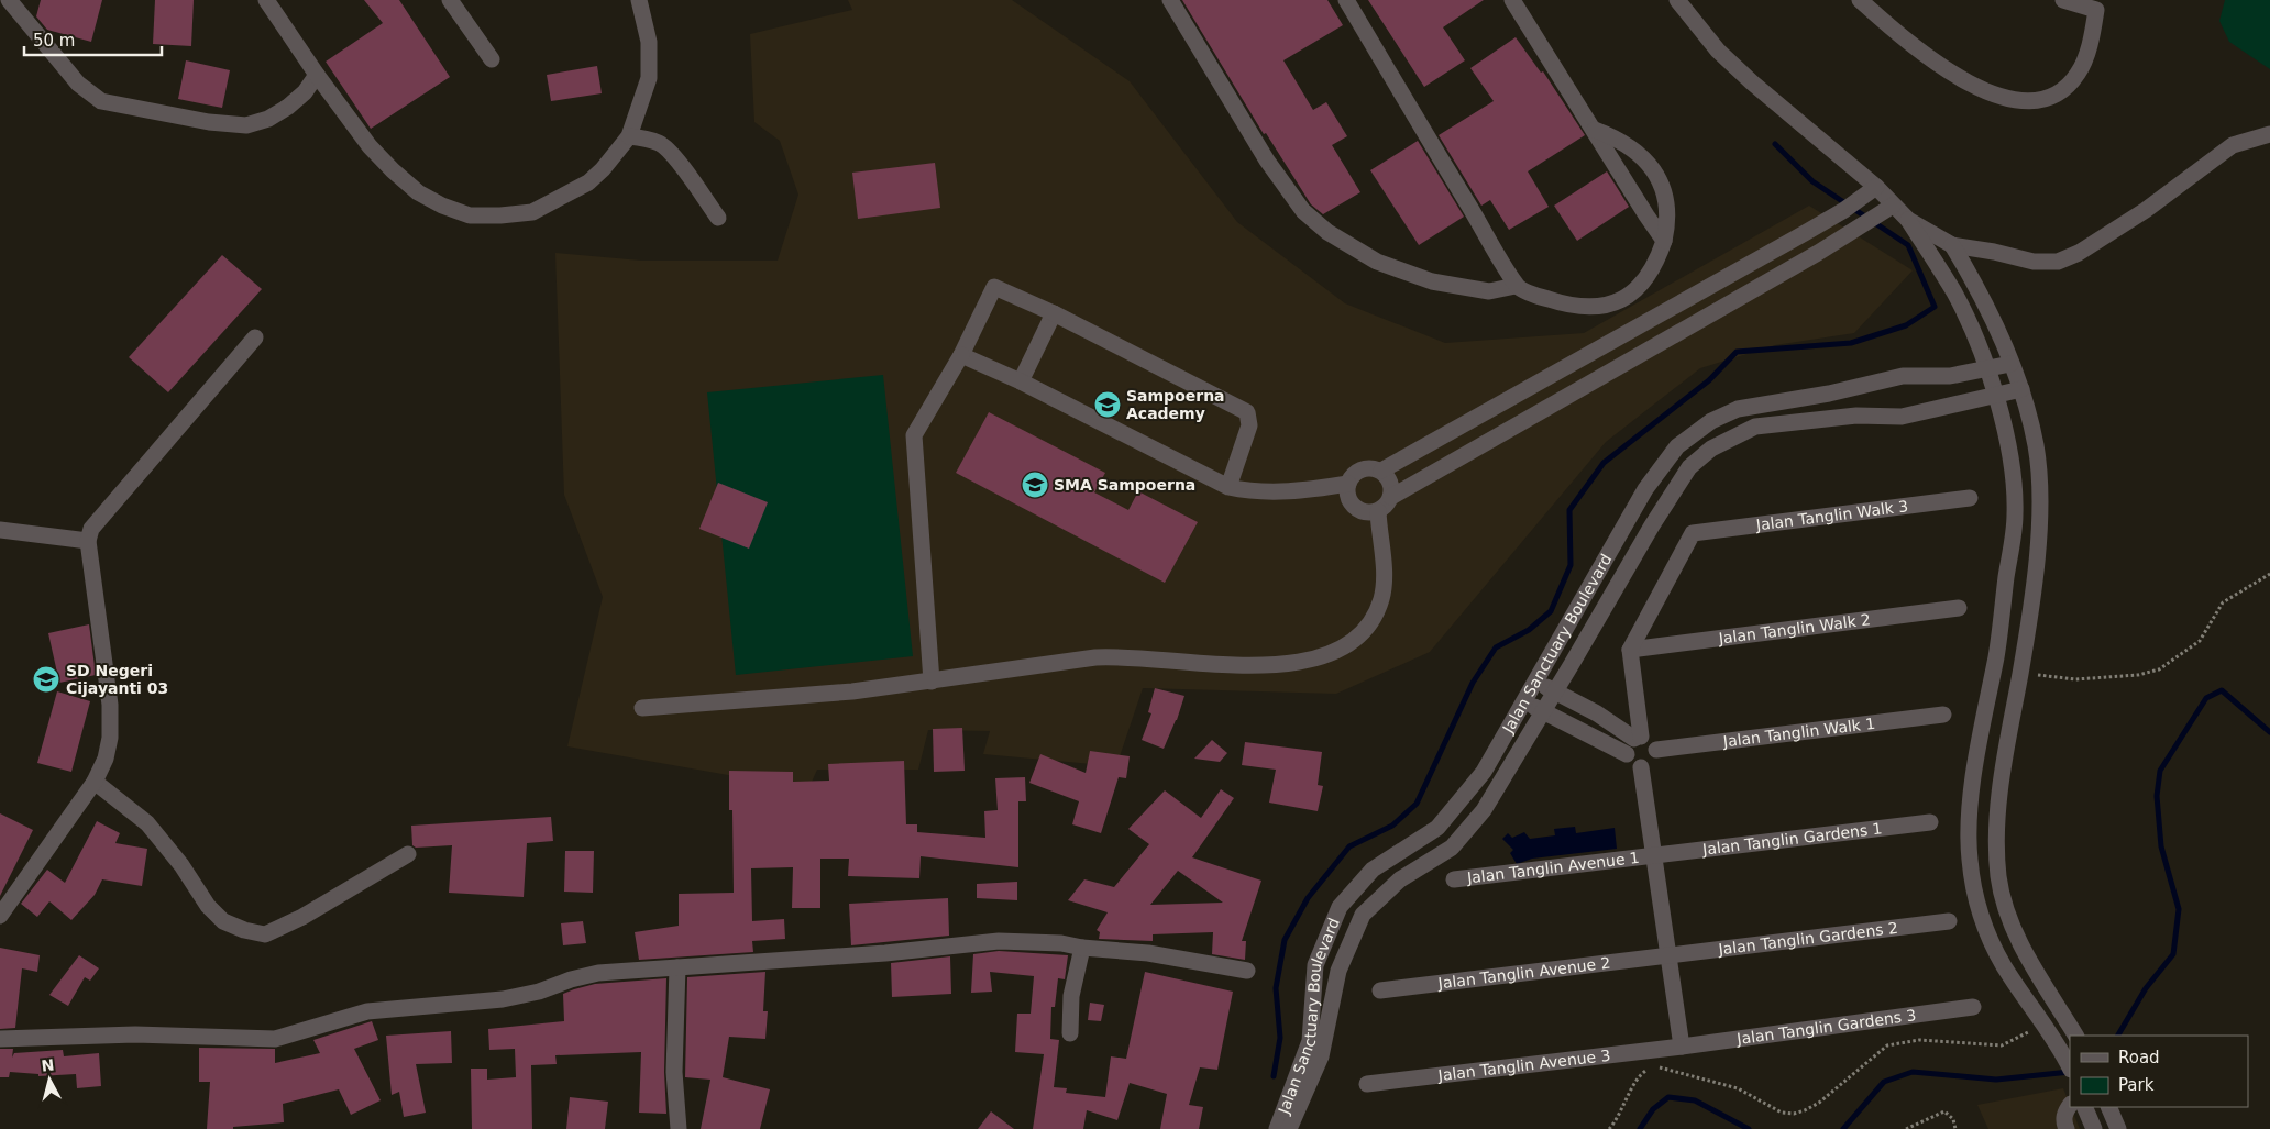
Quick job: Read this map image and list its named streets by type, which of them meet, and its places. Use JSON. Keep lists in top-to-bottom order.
{
  "streets": {
    "street": [
      "Jalan Tanglin Walk 3",
      "Jalan Tanglin Walk 2",
      "Jalan Sanctuary Boulevard",
      "Jalan Tanglin Walk 1",
      "Jalan Tanglin Gardens 1",
      "Jalan Tanglin Avenue 1",
      "Jalan Tanglin Gardens 2",
      "Jalan Tanglin Avenue 2",
      "Jalan Tanglin Gardens 3",
      "Jalan Tanglin Avenue 3"
    ]
  },
  "crossings": [
    ["Jalan Tanglin Walk 3", "Jalan Tanglin Walk 2"],
    ["Jalan Tanglin Gardens 1", "Jalan Tanglin Avenue 1"],
    ["Jalan Tanglin Gardens 2", "Jalan Tanglin Avenue 2"],
    ["Jalan Tanglin Gardens 3", "Jalan Tanglin Avenue 3"]
  ],
  "places": {
    "school or university": ["Sampoerna Academy", "SMA Sampoerna", "SD Negeri Cijayanti 03"]
  },
  "legend": ["Road", "Park"],
  "scale_bar": "50 m",
  "north": "top"
}
